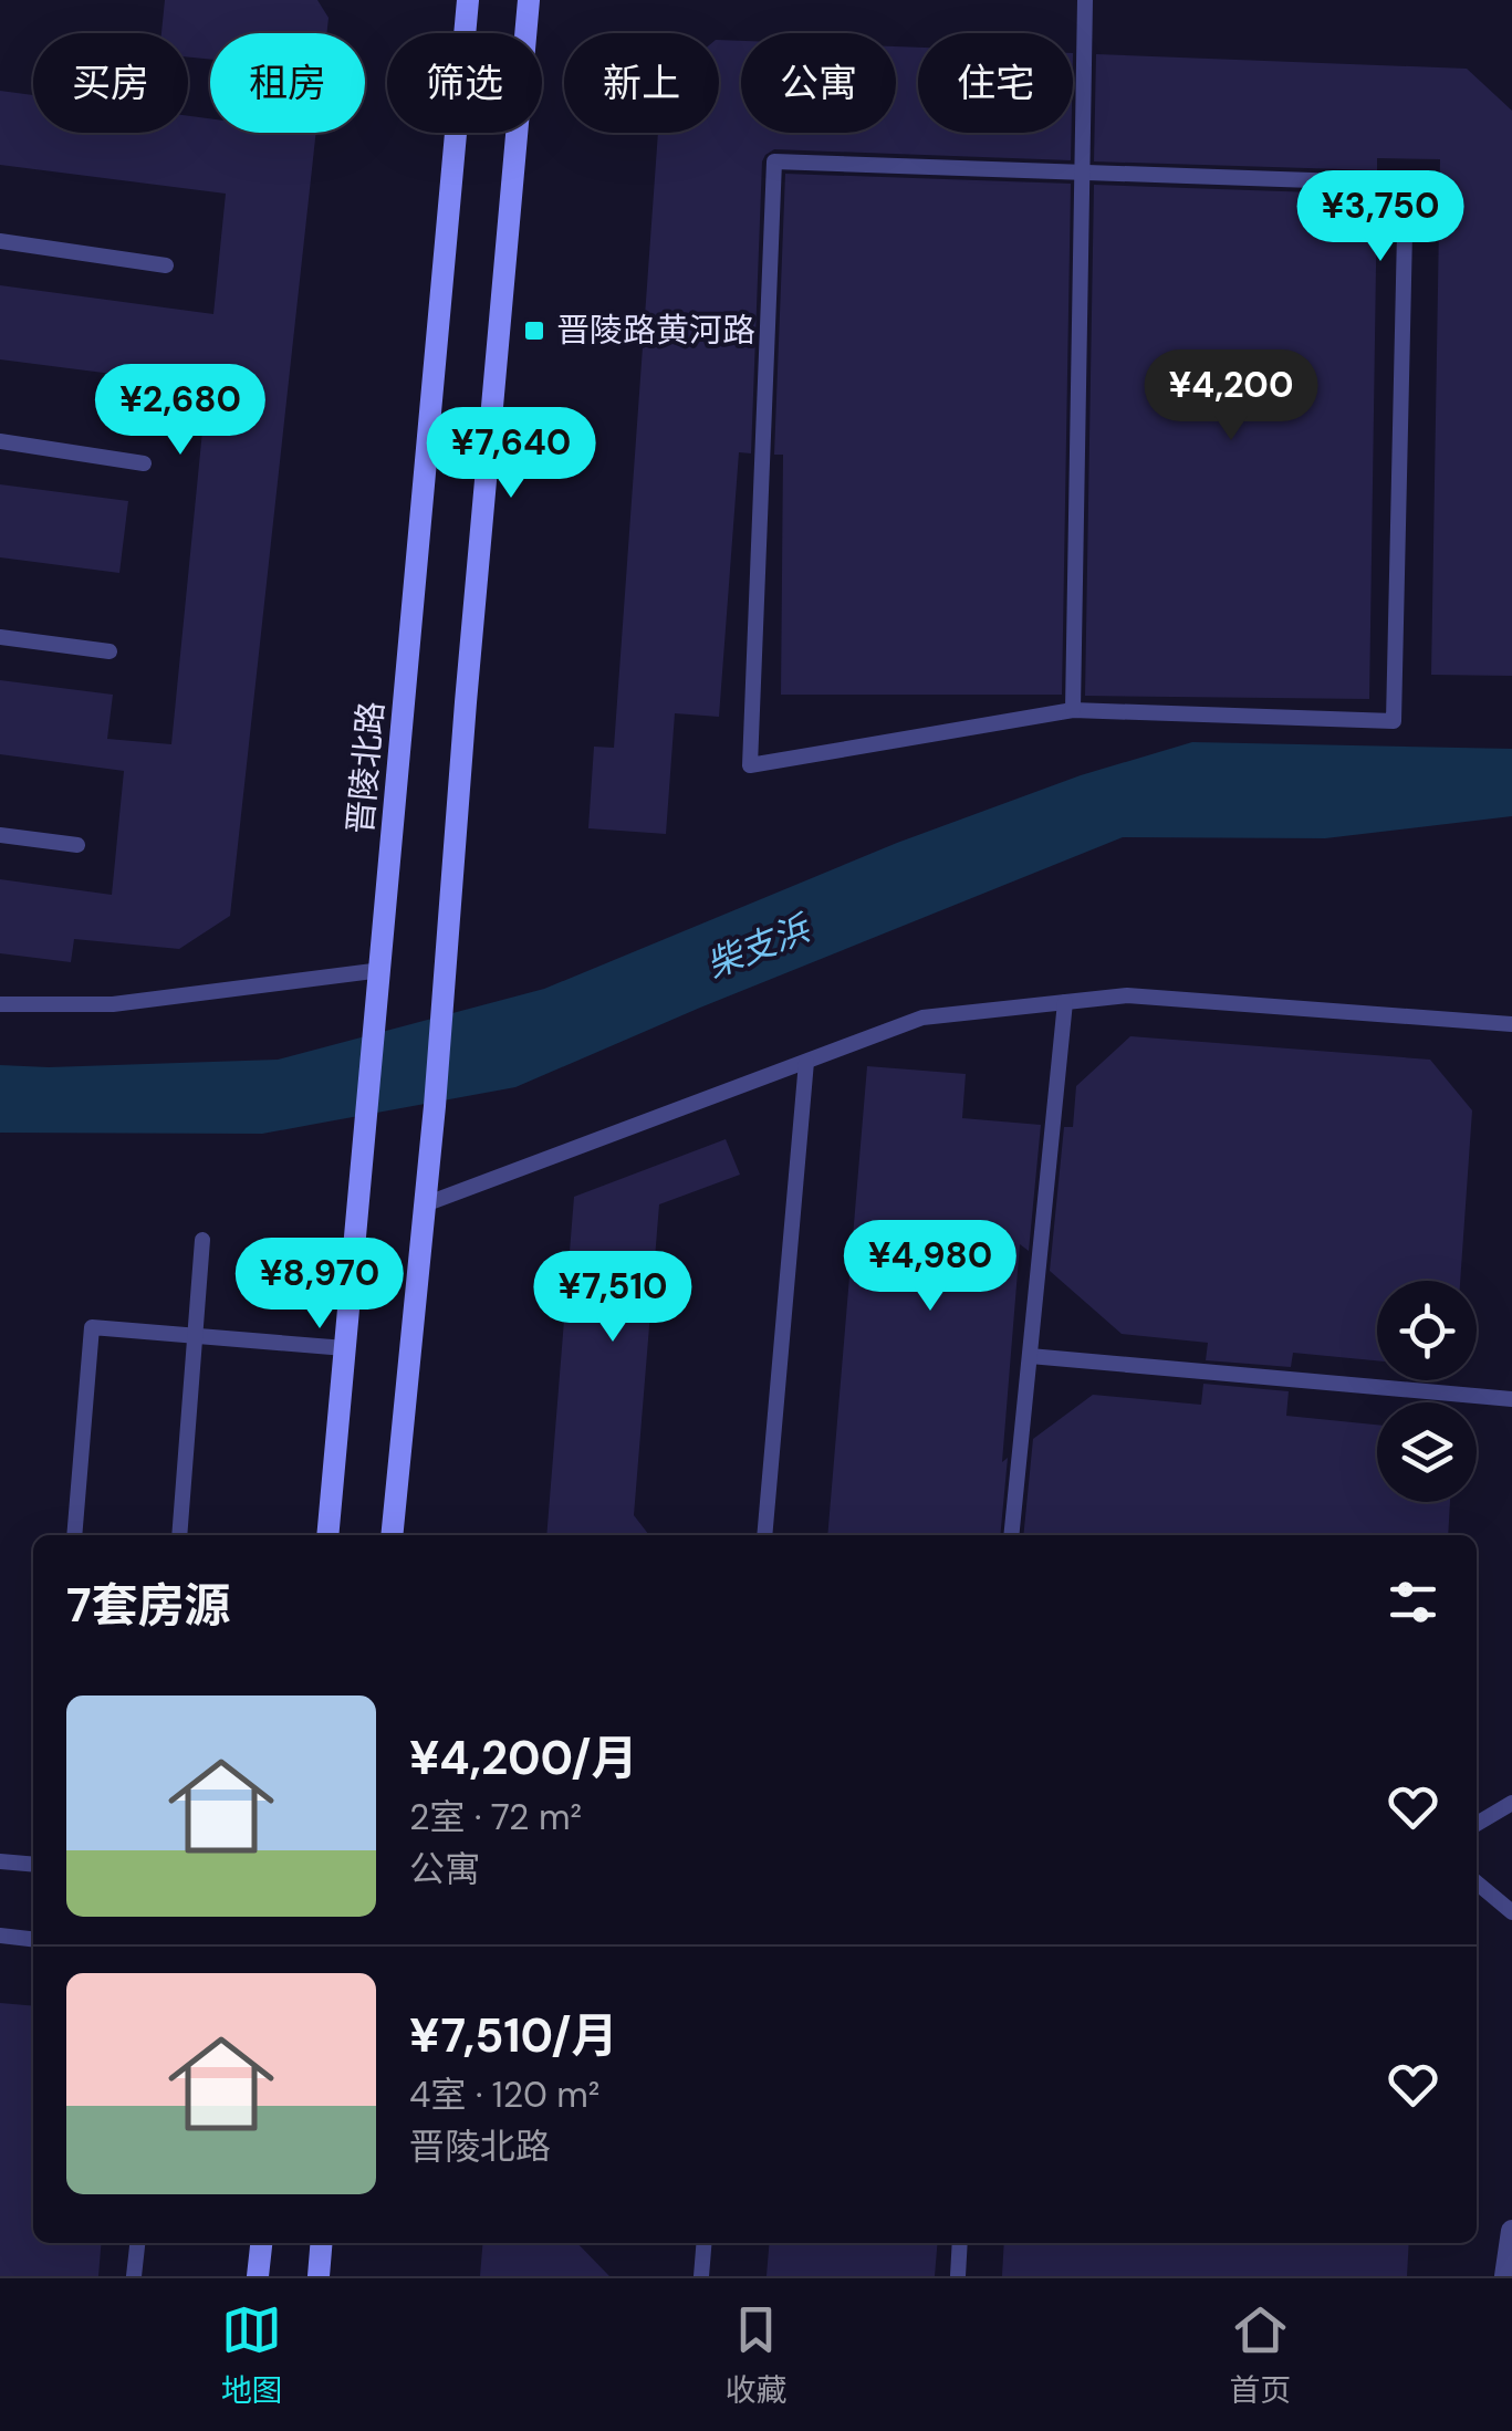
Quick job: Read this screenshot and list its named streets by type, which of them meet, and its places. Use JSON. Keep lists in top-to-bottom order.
{
  "streets": {
    "main road": ["晋陵北路"]
  },
  "water": ["柴支浜"],
  "places": {
    "transit": ["晋陵路黄河路"]
  },
  "page": {
    "chip": [
      "买房",
      "租房",
      "筛选",
      "新上",
      "公寓",
      "住宅"
    ],
    "price": [
      "¥3,750",
      "¥4,200",
      "¥2,680",
      "¥7,640",
      "¥4,980",
      "¥8,970",
      "¥7,510"
    ],
    "heading": "7套房源",
    "list": [
      {
        "name": "¥4,200/月",
        "note": "2室 · 72 m² · 公寓"
      },
      {
        "name": "¥7,510/月",
        "note": "4室 · 120 m² · 晋陵北路"
      }
    ],
    "tabs": ["地图", "收藏", "首页"]
  }
}
